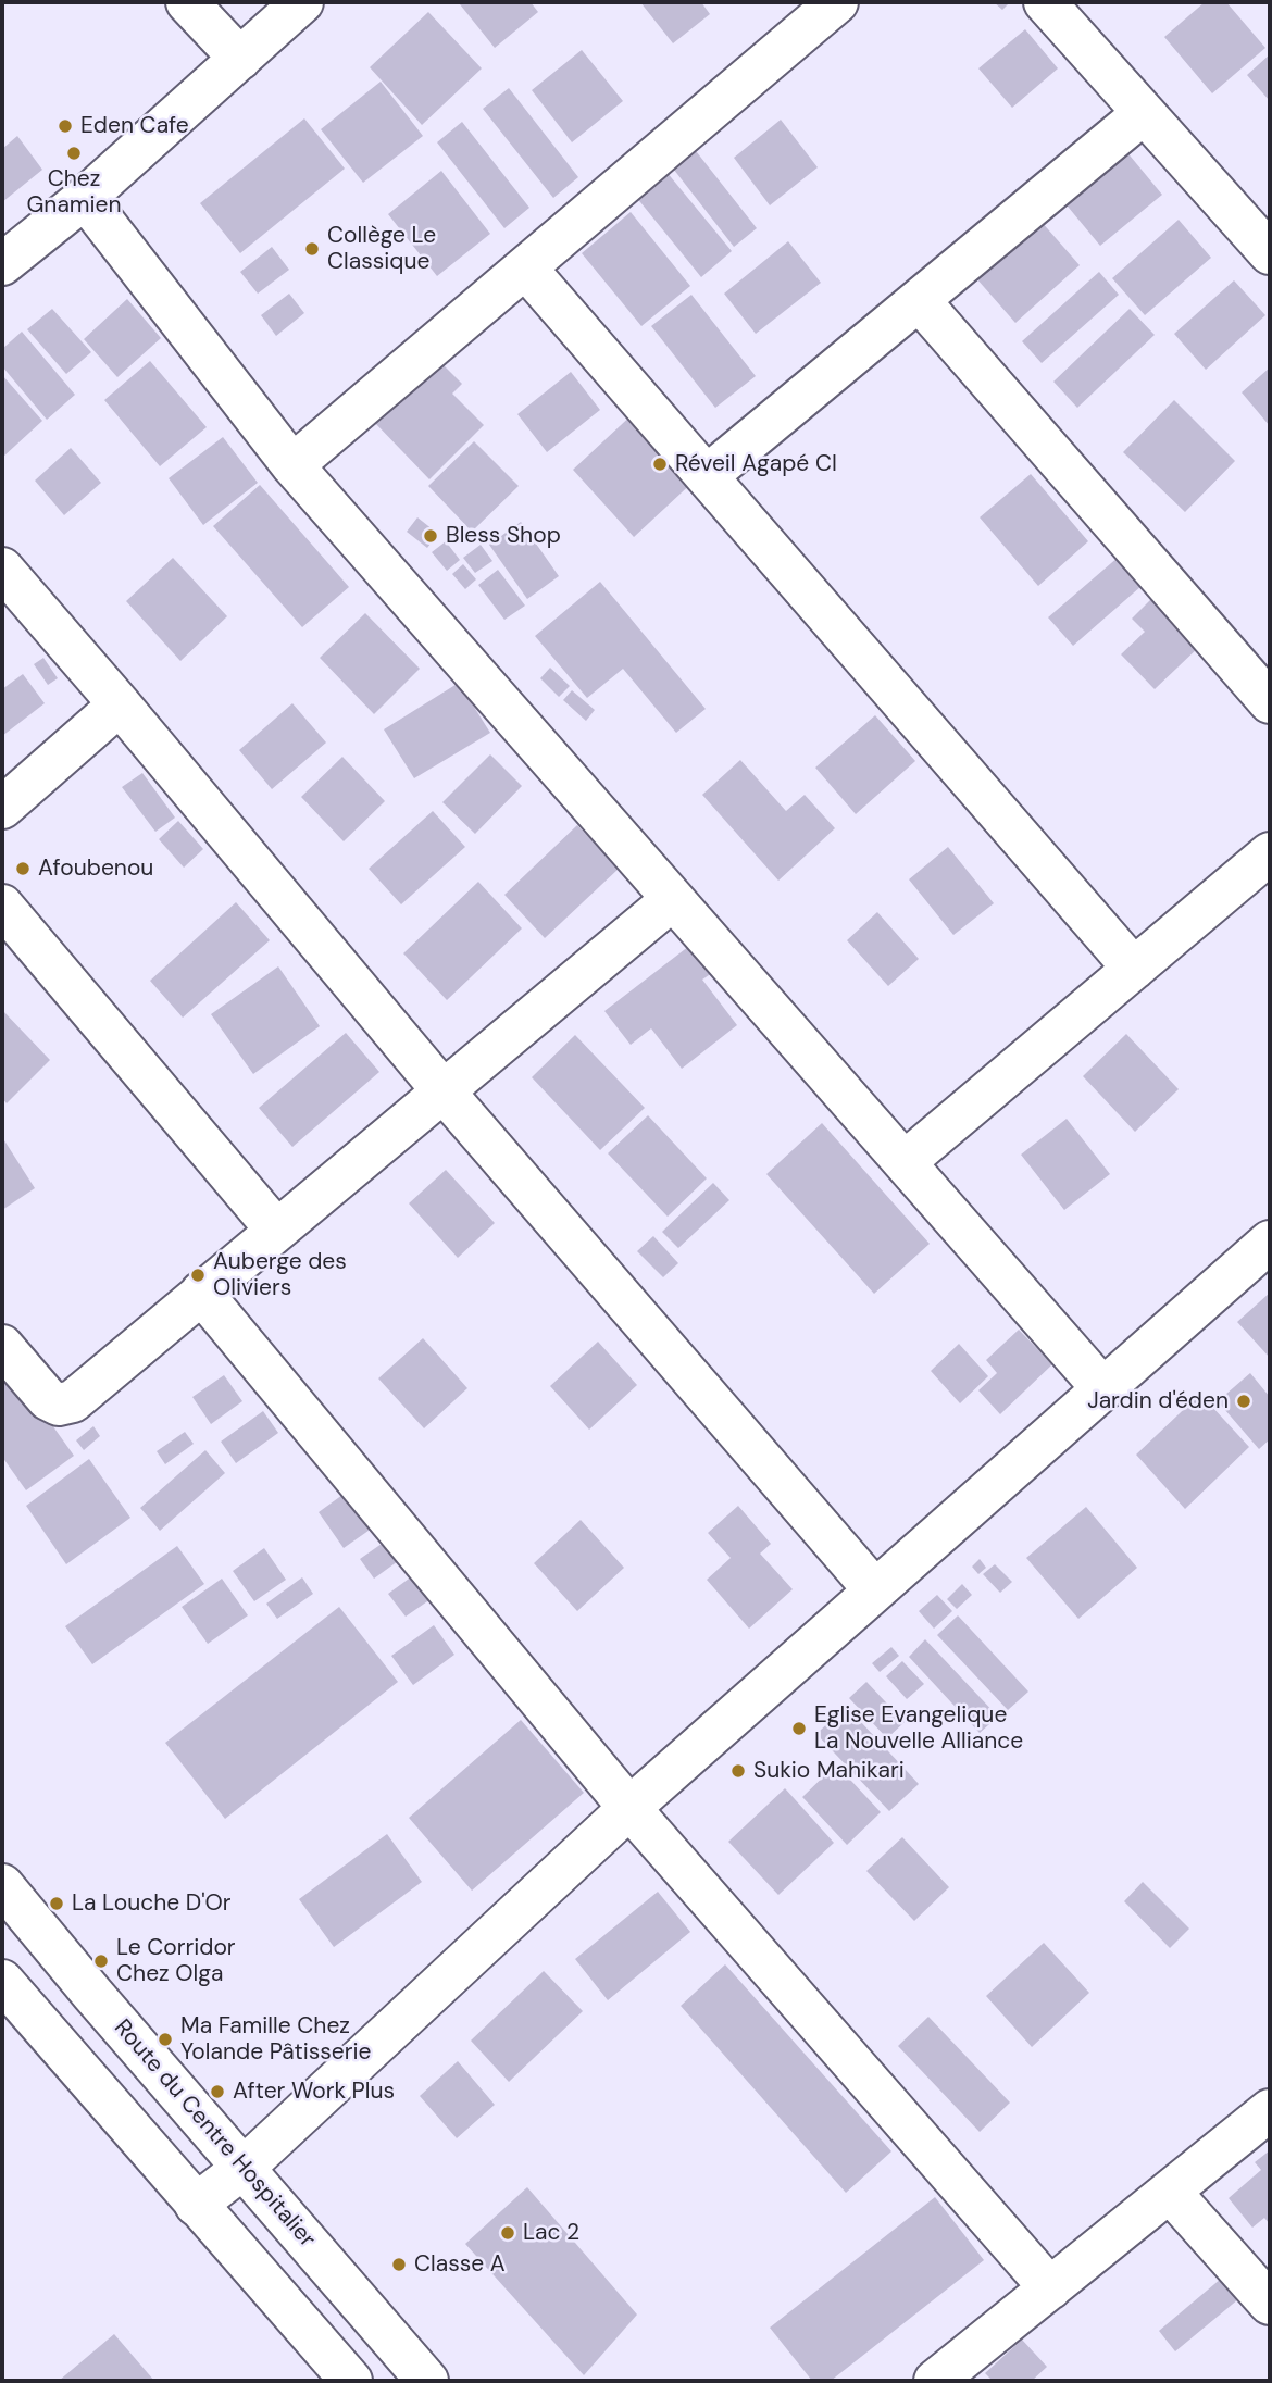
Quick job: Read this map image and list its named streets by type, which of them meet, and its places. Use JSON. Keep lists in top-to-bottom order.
{
  "streets": {
    "street": ["Route du Centre Hospitalier"]
  },
  "places": [
    "Eden Cafe",
    "Chez Gnamien",
    "Collège Le Classique",
    "Réveil Agapé CI",
    "Bless Shop",
    "Afoubenou",
    "Auberge des Oliviers",
    "Jardin d'éden",
    "Eglise Evangelique La Nouvelle Alliance",
    "Sukio Mahikari",
    "La Louche D'Or",
    "Le Corridor Chez Olga",
    "Ma Famille Chez Yolande Pâtisserie",
    "After Work Plus",
    "Lac 2",
    "Classe A"
  ]
}
